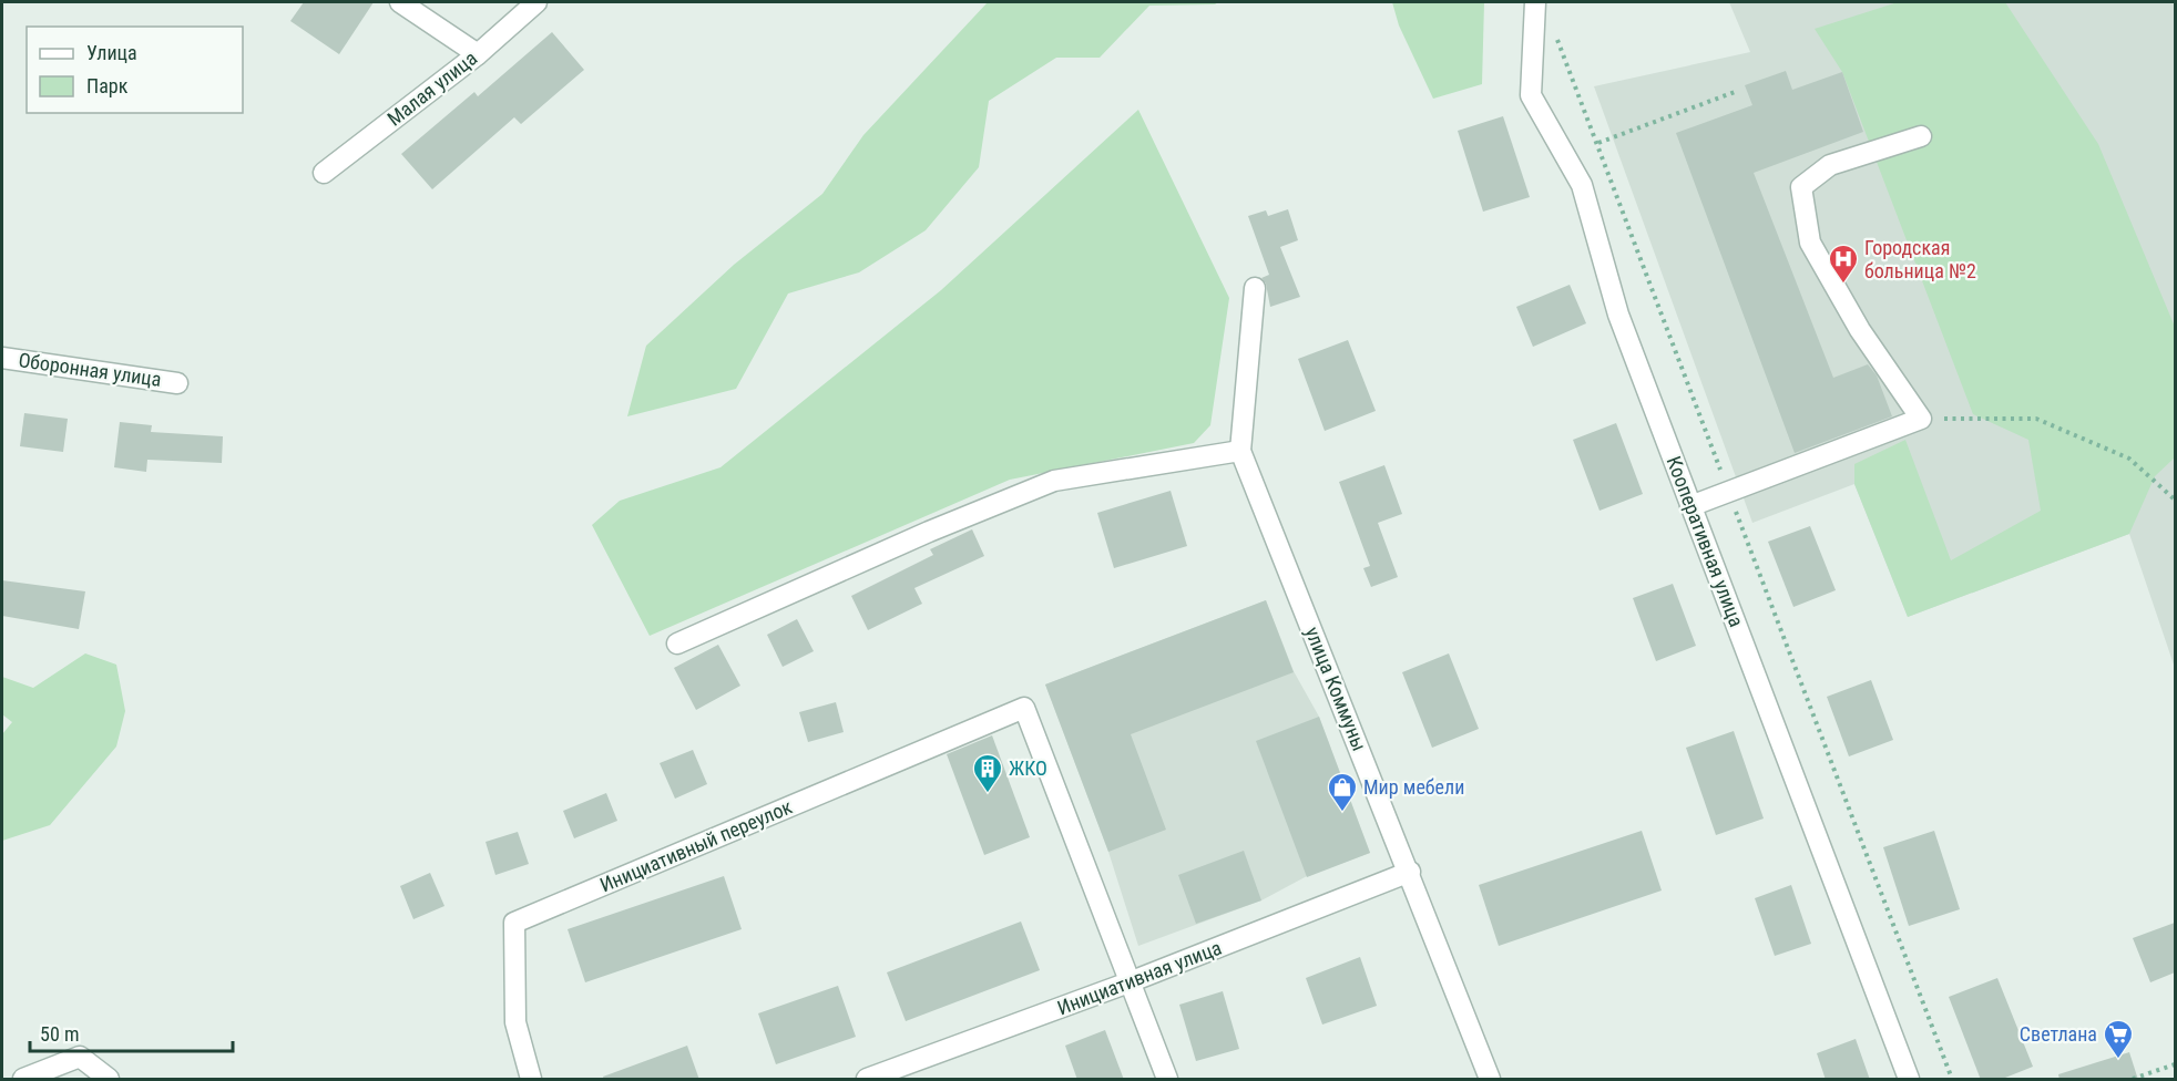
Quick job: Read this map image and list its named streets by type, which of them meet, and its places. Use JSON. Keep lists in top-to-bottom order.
{
  "streets": {
    "street": [
      "Малая улица",
      "Оборонная улица",
      "Кооперативная улица",
      "улица Коммуны",
      "Инициативный переулок",
      "Инициативная улица"
    ]
  },
  "crossings": [
    ["улица Коммуны", "Инициативная улица"],
    ["Инициативный переулок", "Инициативная улица"]
  ],
  "places": {
    "hospital": ["Городская больница №2"],
    "building": ["ЖКО"],
    "shop": ["Мир мебели"],
    "supermarket": ["Светлана"]
  },
  "legend": ["Улица", "Парк"],
  "scale_bar": "50 m"
}
